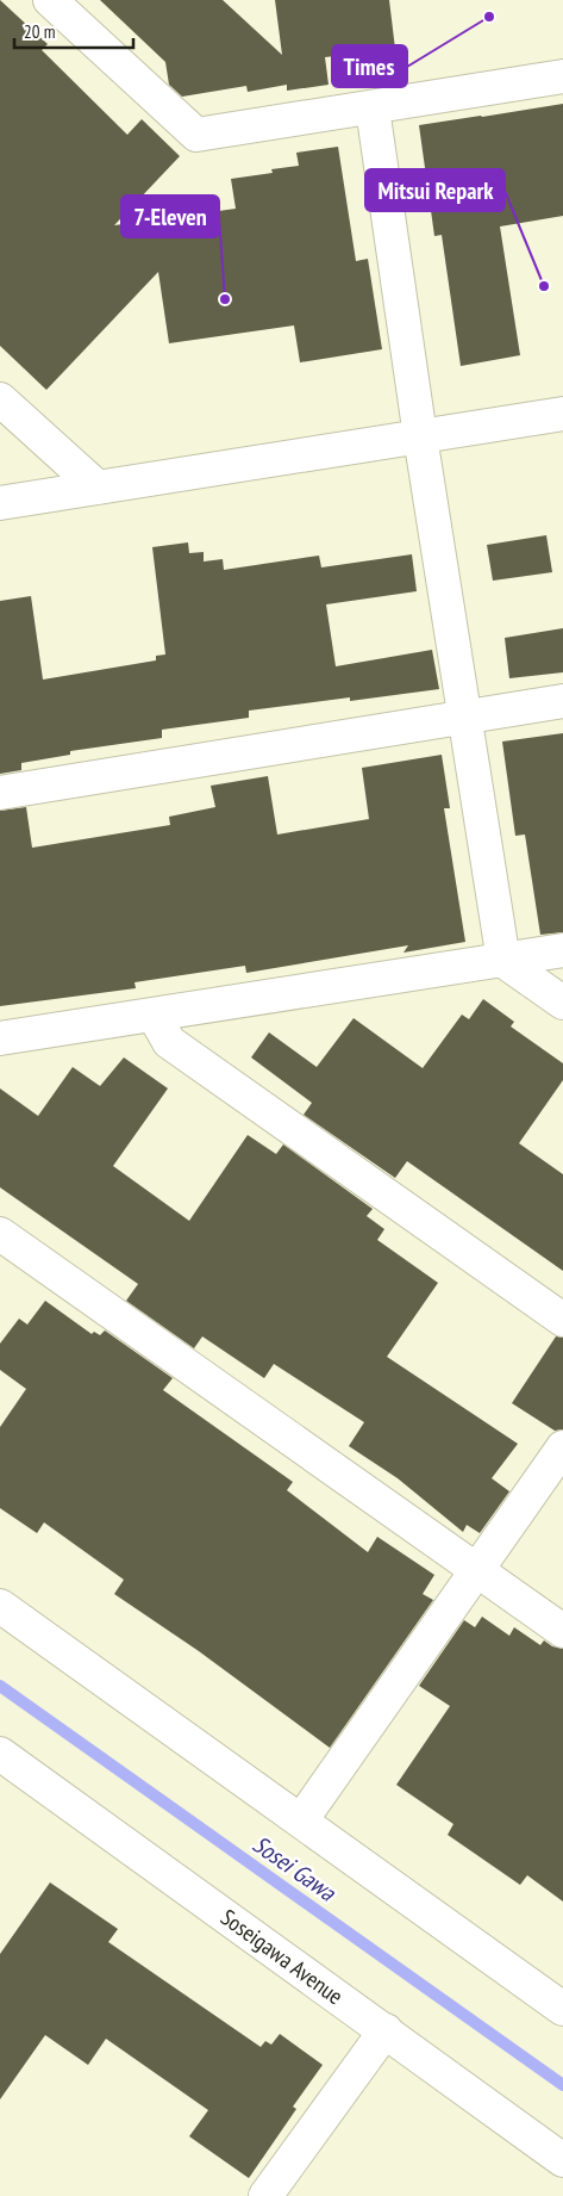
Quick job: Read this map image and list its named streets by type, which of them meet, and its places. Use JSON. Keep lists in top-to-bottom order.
{
  "streets": {
    "main road": ["Soseigawa Avenue"]
  },
  "water": ["Sosei Gawa"],
  "places": ["Times", "Mitsui Repark", "7-Eleven"],
  "scale_bar": "20 m"
}
